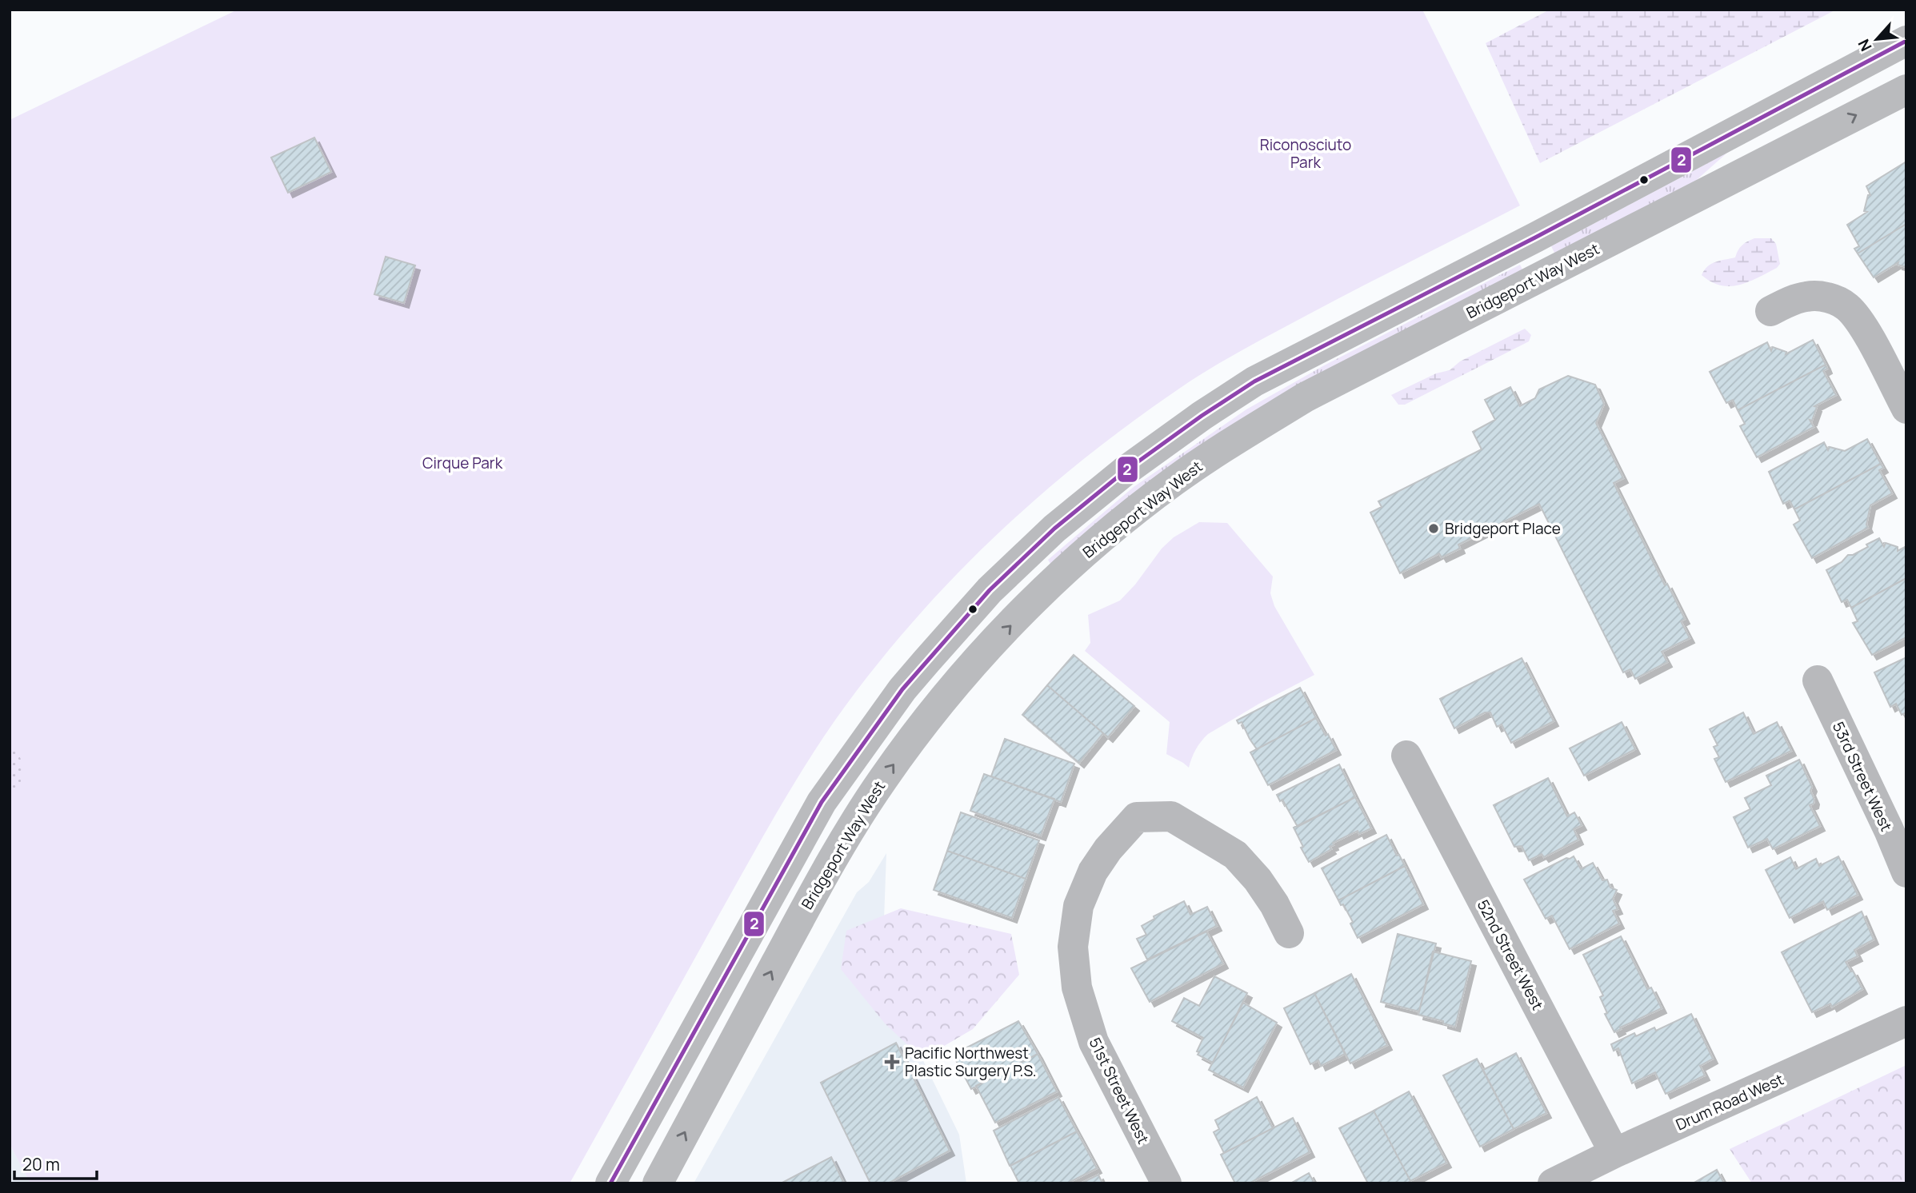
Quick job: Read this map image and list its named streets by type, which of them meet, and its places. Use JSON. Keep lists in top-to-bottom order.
{
  "streets": {
    "main road": ["Bridgeport Way West"],
    "street": [
      "53rd Street West",
      "52nd Street West",
      "51st Street West",
      "Drum Road West"
    ]
  },
  "crossings": [
    ["52nd Street West", "Drum Road West"]
  ],
  "parks": ["Riconosciuto Park", "Cirque Park"],
  "places": {
    "other": ["Bridgeport Place"],
    "health": ["Pacific Northwest Plastic Surgery P.S."]
  },
  "lines": ["transit line 2"],
  "scale_bar": "20 m",
  "north": "bottom left"
}
